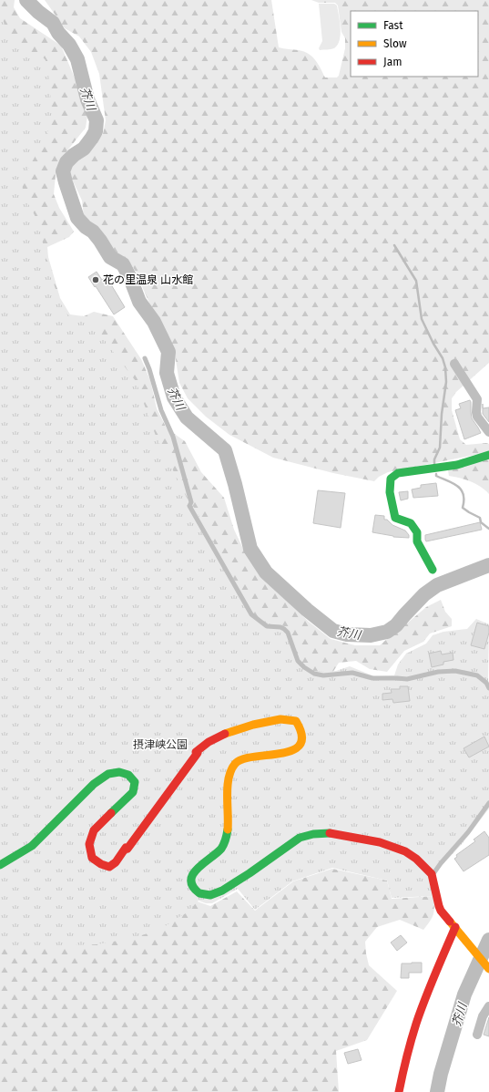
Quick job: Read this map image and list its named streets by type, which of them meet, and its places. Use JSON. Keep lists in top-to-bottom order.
{
  "water": ["芥川"],
  "parks": ["摂津峡公園"],
  "places": ["花の里温泉 山水館"],
  "legend": ["Fast", "Slow", "Jam"]
}
